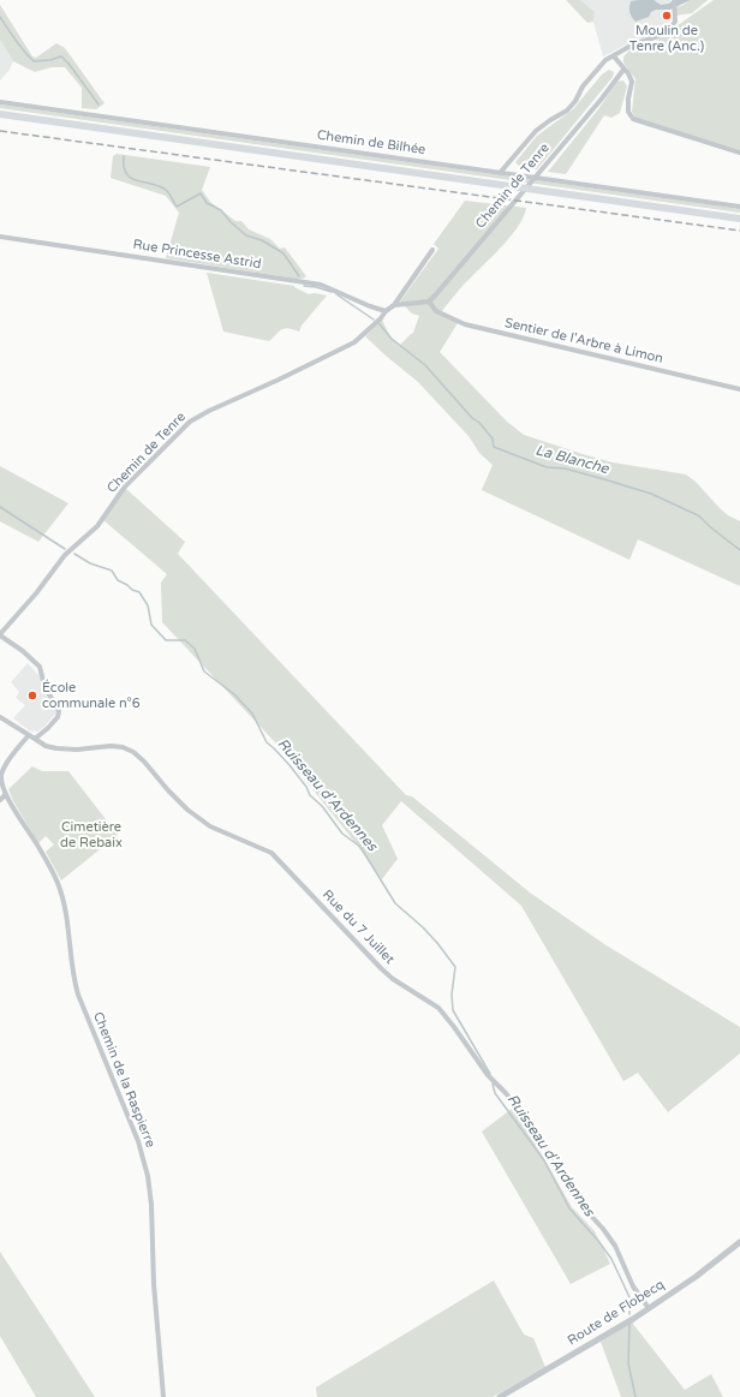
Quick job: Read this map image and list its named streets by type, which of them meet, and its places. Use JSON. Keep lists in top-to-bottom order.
{
  "streets": {
    "street": [
      "Chemin de Bilhée",
      "Chemin de Tenre",
      "Rue Princesse Astrid",
      "Sentier de l'Arbre à Limon",
      "Rue du 7 Juillet",
      "Chemin de la Raspierre",
      "Route de Flobecq"
    ]
  },
  "crossings": [
    ["Chemin de Bilhée", "Chemin de Tenre"],
    ["Chemin de Tenre", "Rue Princesse Astrid"],
    ["Chemin de Tenre", "Sentier de l'Arbre à Limon"],
    ["Rue du 7 Juillet", "Chemin de la Raspierre"],
    ["Rue du 7 Juillet", "Route de Flobecq"]
  ],
  "water": ["La Blanche", "Ruisseau d'Ardennes"],
  "parks": ["Cimetière de Rebaix"],
  "places": ["Moulin de Tenre (Anc.)", "École communale n°6"]
}
